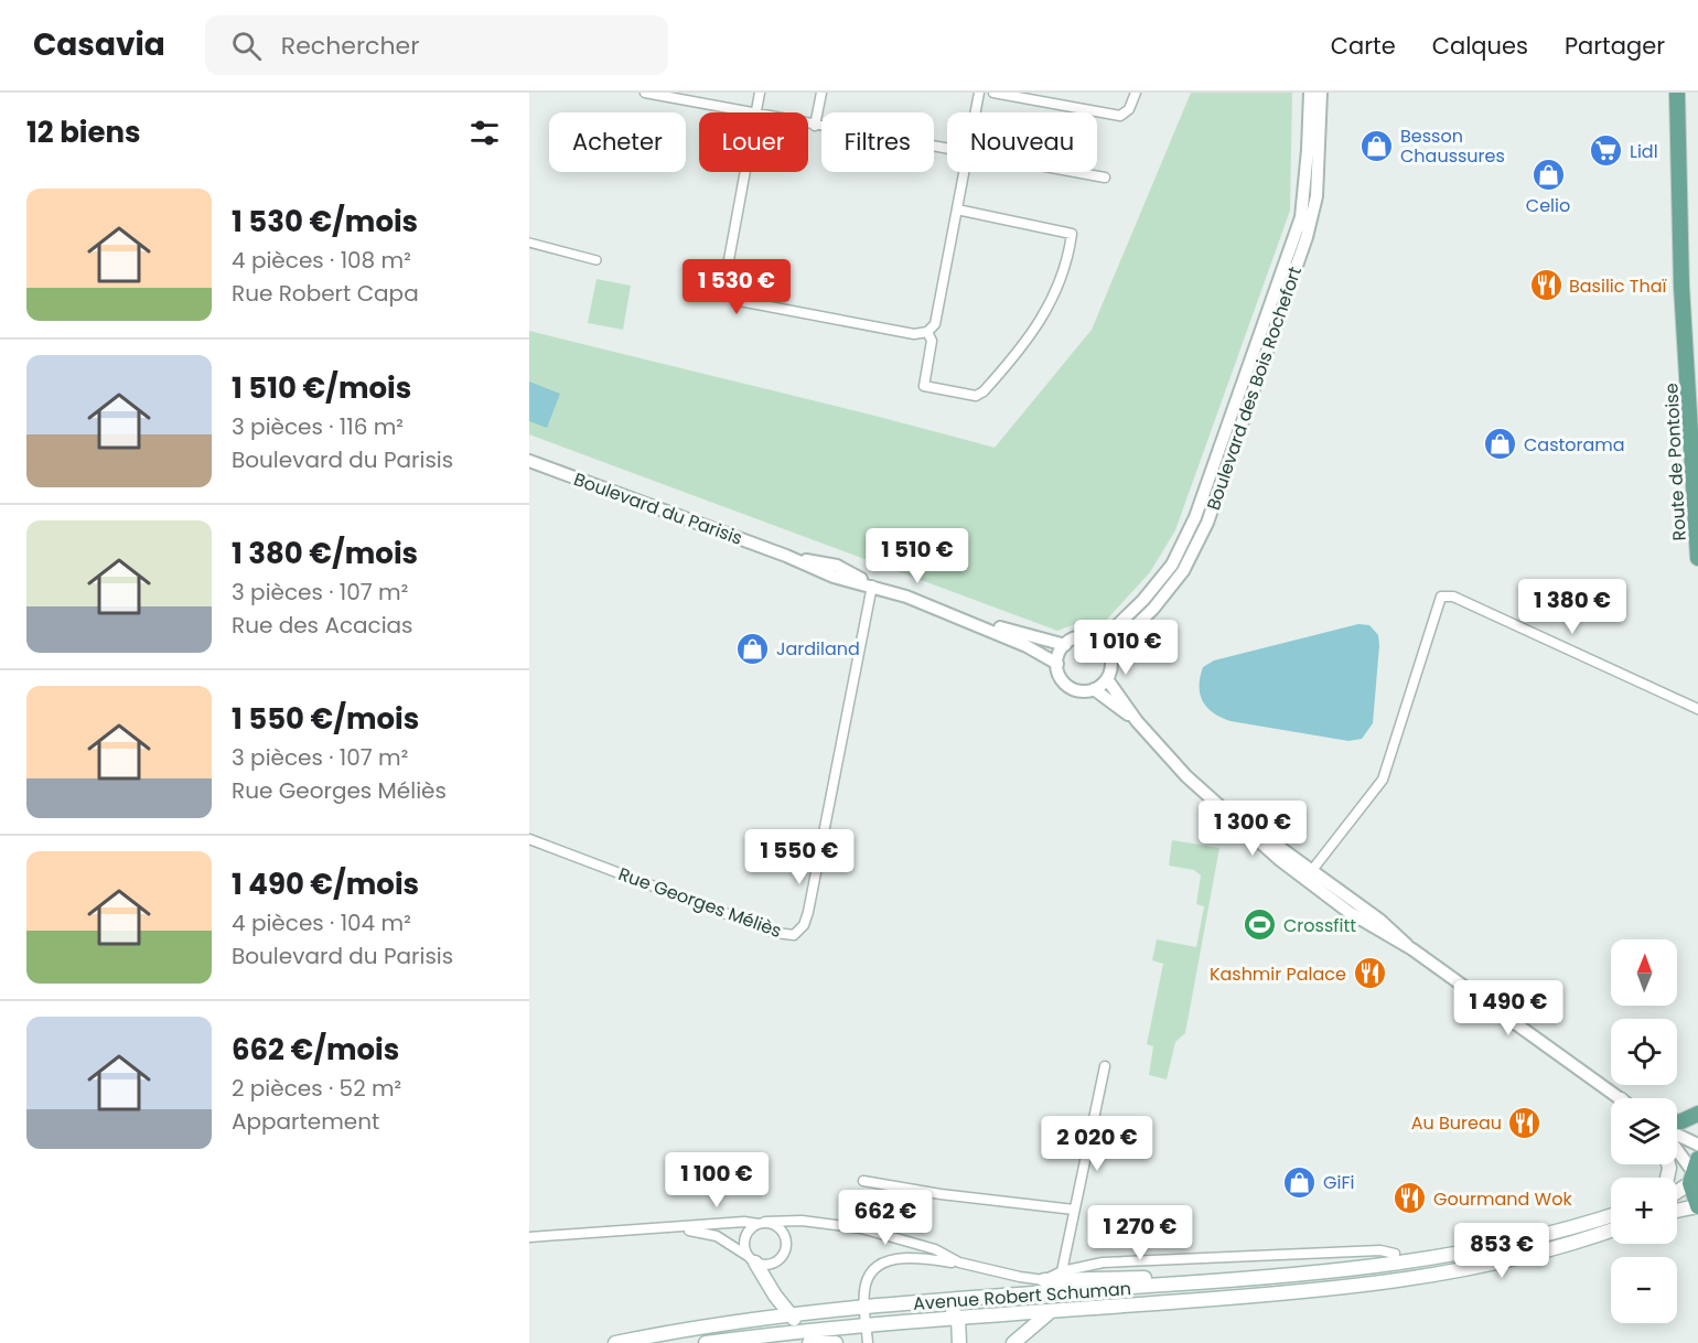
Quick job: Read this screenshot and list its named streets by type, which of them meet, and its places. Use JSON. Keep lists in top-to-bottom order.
{
  "streets": {
    "main road": ["Route de Pontoise", "Avenue Robert Schuman"],
    "street": ["Boulevard des Bois Rochefort", "Boulevard du Parisis", "Rue Georges Méliès"]
  },
  "crossings": [
    ["Boulevard des Bois Rochefort", "Boulevard du Parisis"],
    ["Boulevard du Parisis", "Rue Georges Méliès"]
  ],
  "places": {
    "shop": [
      "Besson Chaussures",
      "Celio",
      "Castorama",
      "Jardiland",
      "GiFi"
    ],
    "supermarket": ["Lidl"],
    "restaurant": [
      "Basilic Thaï",
      "Kashmir Palace",
      "Au Bureau",
      "Gourmand Wok"
    ],
    "sports": ["Crossfitt"]
  },
  "north": "top",
  "page": {
    "header": "Casavia",
    "search": "Rechercher",
    "nav": ["Carte", "Calques", "Partager"],
    "heading": "12 biens",
    "chip": [
      "Acheter",
      "Louer",
      "Filtres",
      "Nouveau"
    ],
    "list": [
      {
        "name": "1 530 €/mois",
        "note": "4 pièces · 108 m² · Rue Robert Capa"
      },
      {
        "name": "1 510 €/mois",
        "note": "3 pièces · 116 m² · Boulevard du Parisis"
      },
      {
        "name": "1 380 €/mois",
        "note": "3 pièces · 107 m² · Rue des Acacias"
      },
      {
        "name": "1 550 €/mois",
        "note": "3 pièces · 107 m² · Rue Georges Méliès"
      },
      {
        "name": "1 490 €/mois",
        "note": "4 pièces · 104 m² · Boulevard du Parisis"
      },
      {
        "name": "662 €/mois",
        "note": "2 pièces · 52 m² · Appartement"
      }
    ],
    "price": [
      "1 530 €",
      "1 510 €",
      "1 380 €",
      "1 010 €",
      "1 300 €",
      "1 550 €",
      "1 490 €",
      "2 020 €",
      "1 100 €",
      "662 €",
      "1 270 €",
      "853 €"
    ],
    "map_buttons": ["+", "−"]
  }
}
